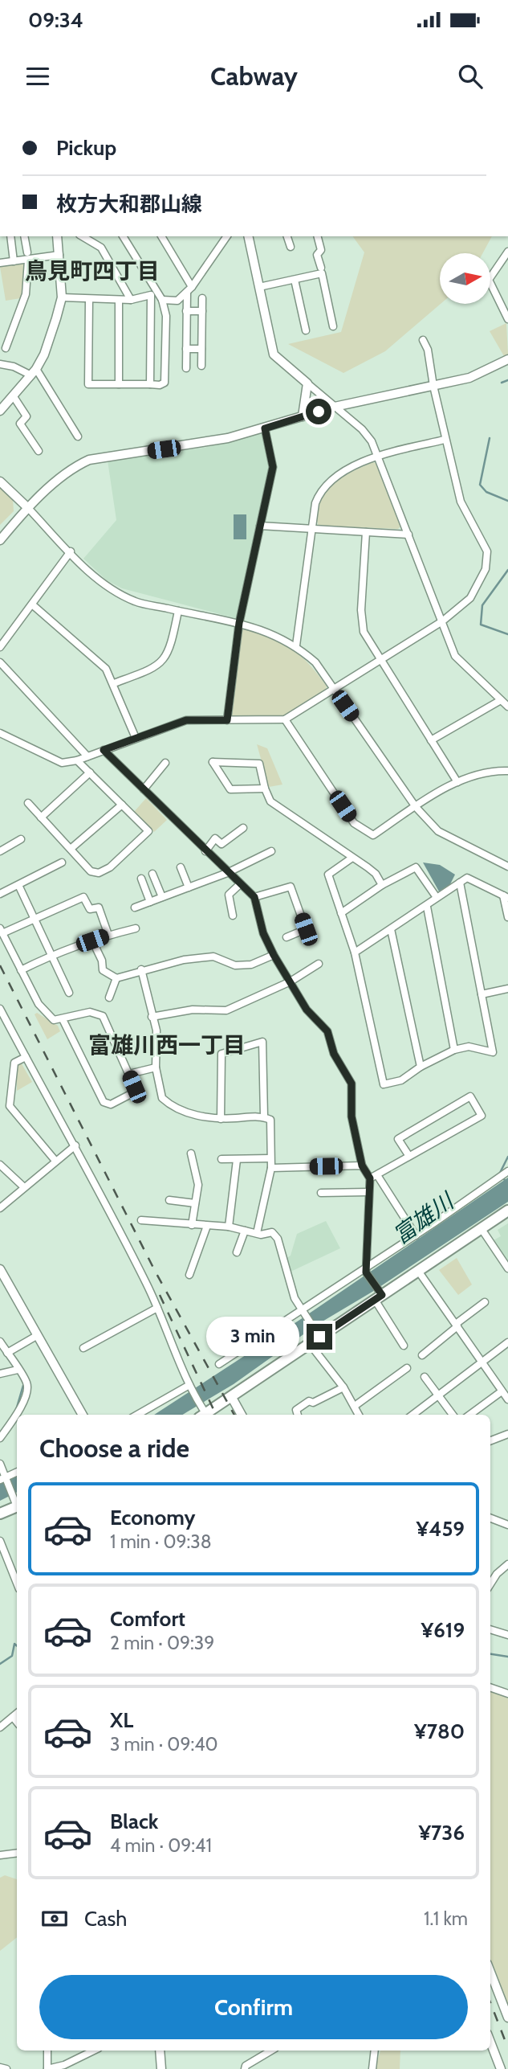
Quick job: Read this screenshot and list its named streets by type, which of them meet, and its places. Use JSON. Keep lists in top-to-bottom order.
{
  "districts": ["鳥見町四丁目", "富雄川西一丁目"],
  "water": ["富雄川"],
  "north": "right",
  "page": {
    "status": "09:34",
    "header": "Cabway",
    "banner": ["Pickup", "枚方大和郡山線"],
    "bubble": "3 min",
    "heading": "Choose a ride",
    "list": [
      {
        "name": "Economy",
        "note": "1 min · 09:38",
        "value": "¥459"
      },
      {
        "name": "Comfort",
        "note": "2 min · 09:39",
        "value": "¥619"
      },
      {
        "name": "XL",
        "note": "3 min · 09:40",
        "value": "¥780"
      },
      {
        "name": "Black",
        "note": "4 min · 09:41",
        "value": "¥736"
      }
    ],
    "pay": ["Cash", "1.1 km"],
    "buttons": "Confirm"
  }
}
